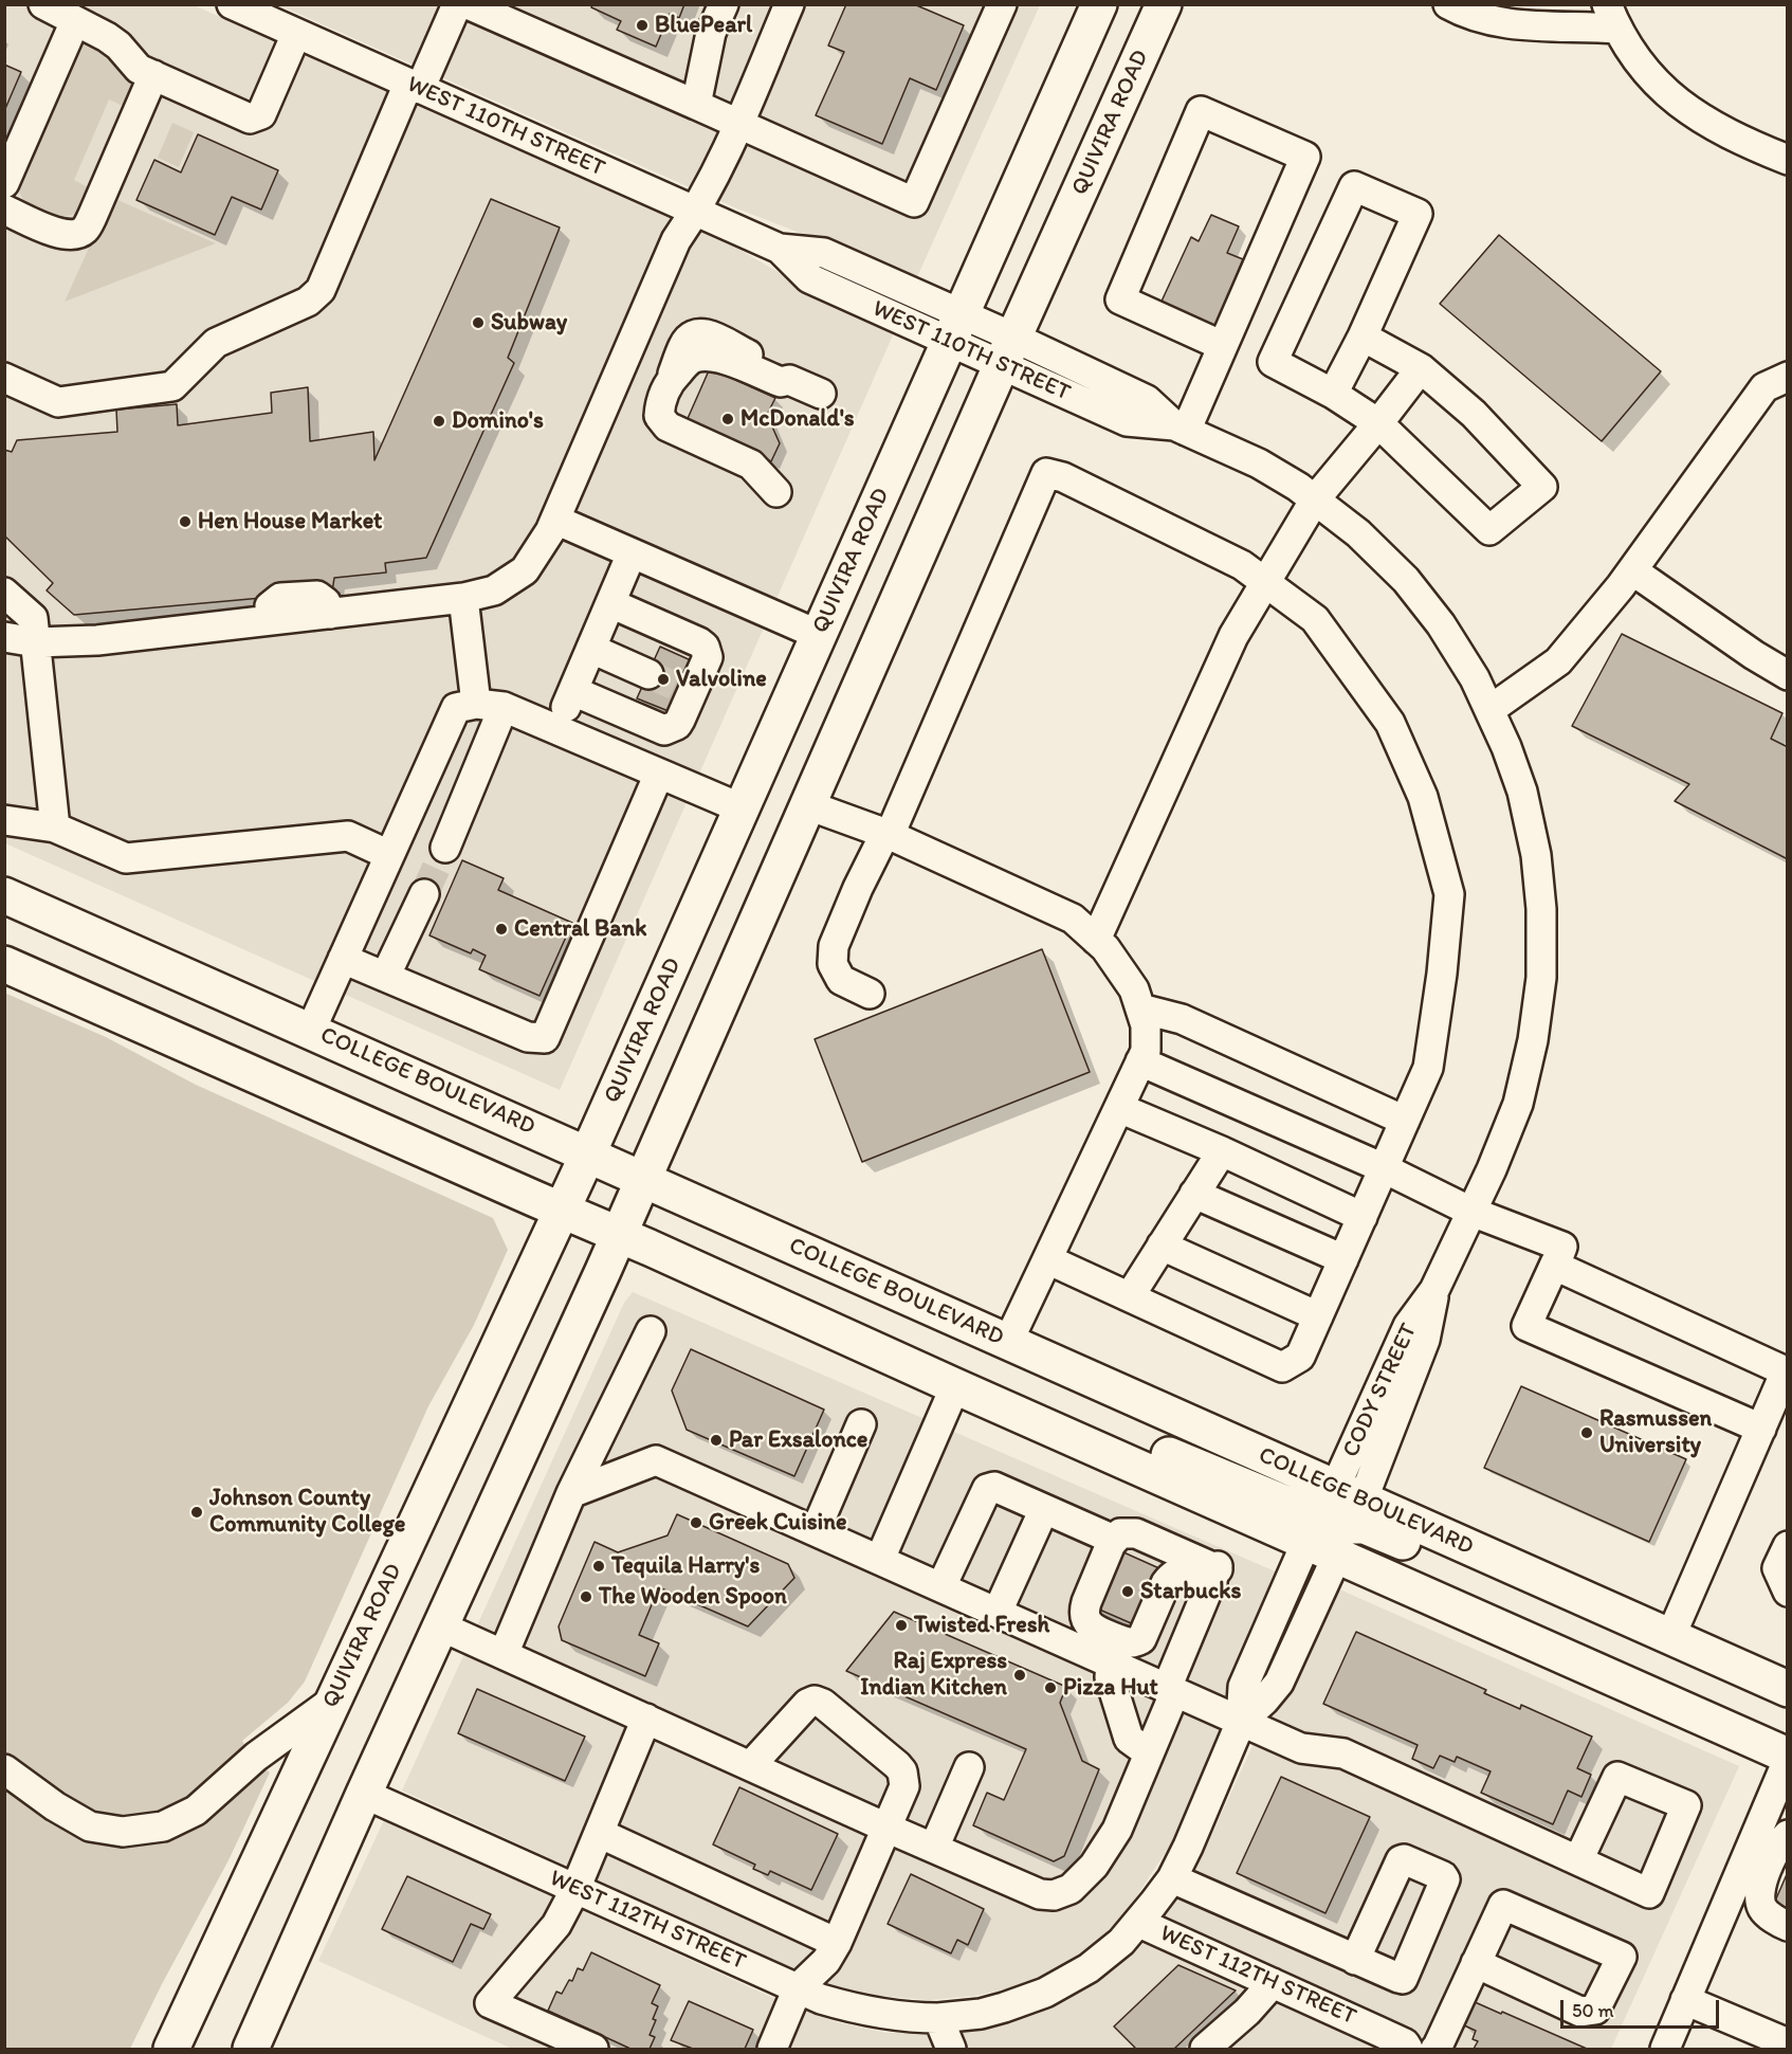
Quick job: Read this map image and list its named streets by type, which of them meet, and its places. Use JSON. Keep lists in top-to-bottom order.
{
  "streets": {
    "main road": ["QUIVIRA ROAD", "COLLEGE BOULEVARD"],
    "street": ["WEST 110TH STREET", "CODY STREET", "WEST 112TH STREET"]
  },
  "crossings": [
    ["QUIVIRA ROAD", "WEST 110TH STREET"],
    ["QUIVIRA ROAD", "COLLEGE BOULEVARD"],
    ["QUIVIRA ROAD", "WEST 112TH STREET"],
    ["WEST 110TH STREET", "CODY STREET"],
    ["COLLEGE BOULEVARD", "CODY STREET"]
  ],
  "places": [
    "BluePearl",
    "Subway",
    "McDonald's",
    "Domino's",
    "Hen House Market",
    "Valvoline",
    "Central Bank",
    "Rasmussen University",
    "Par Exsalonce",
    "Johnson County Community College",
    "Greek Cuisine",
    "Tequila Harry's",
    "Starbucks",
    "The Wooden Spoon",
    "Twisted Fresh",
    "Raj Express Indian Kitchen",
    "Pizza Hut"
  ],
  "scale_bar": "50 m"
}
